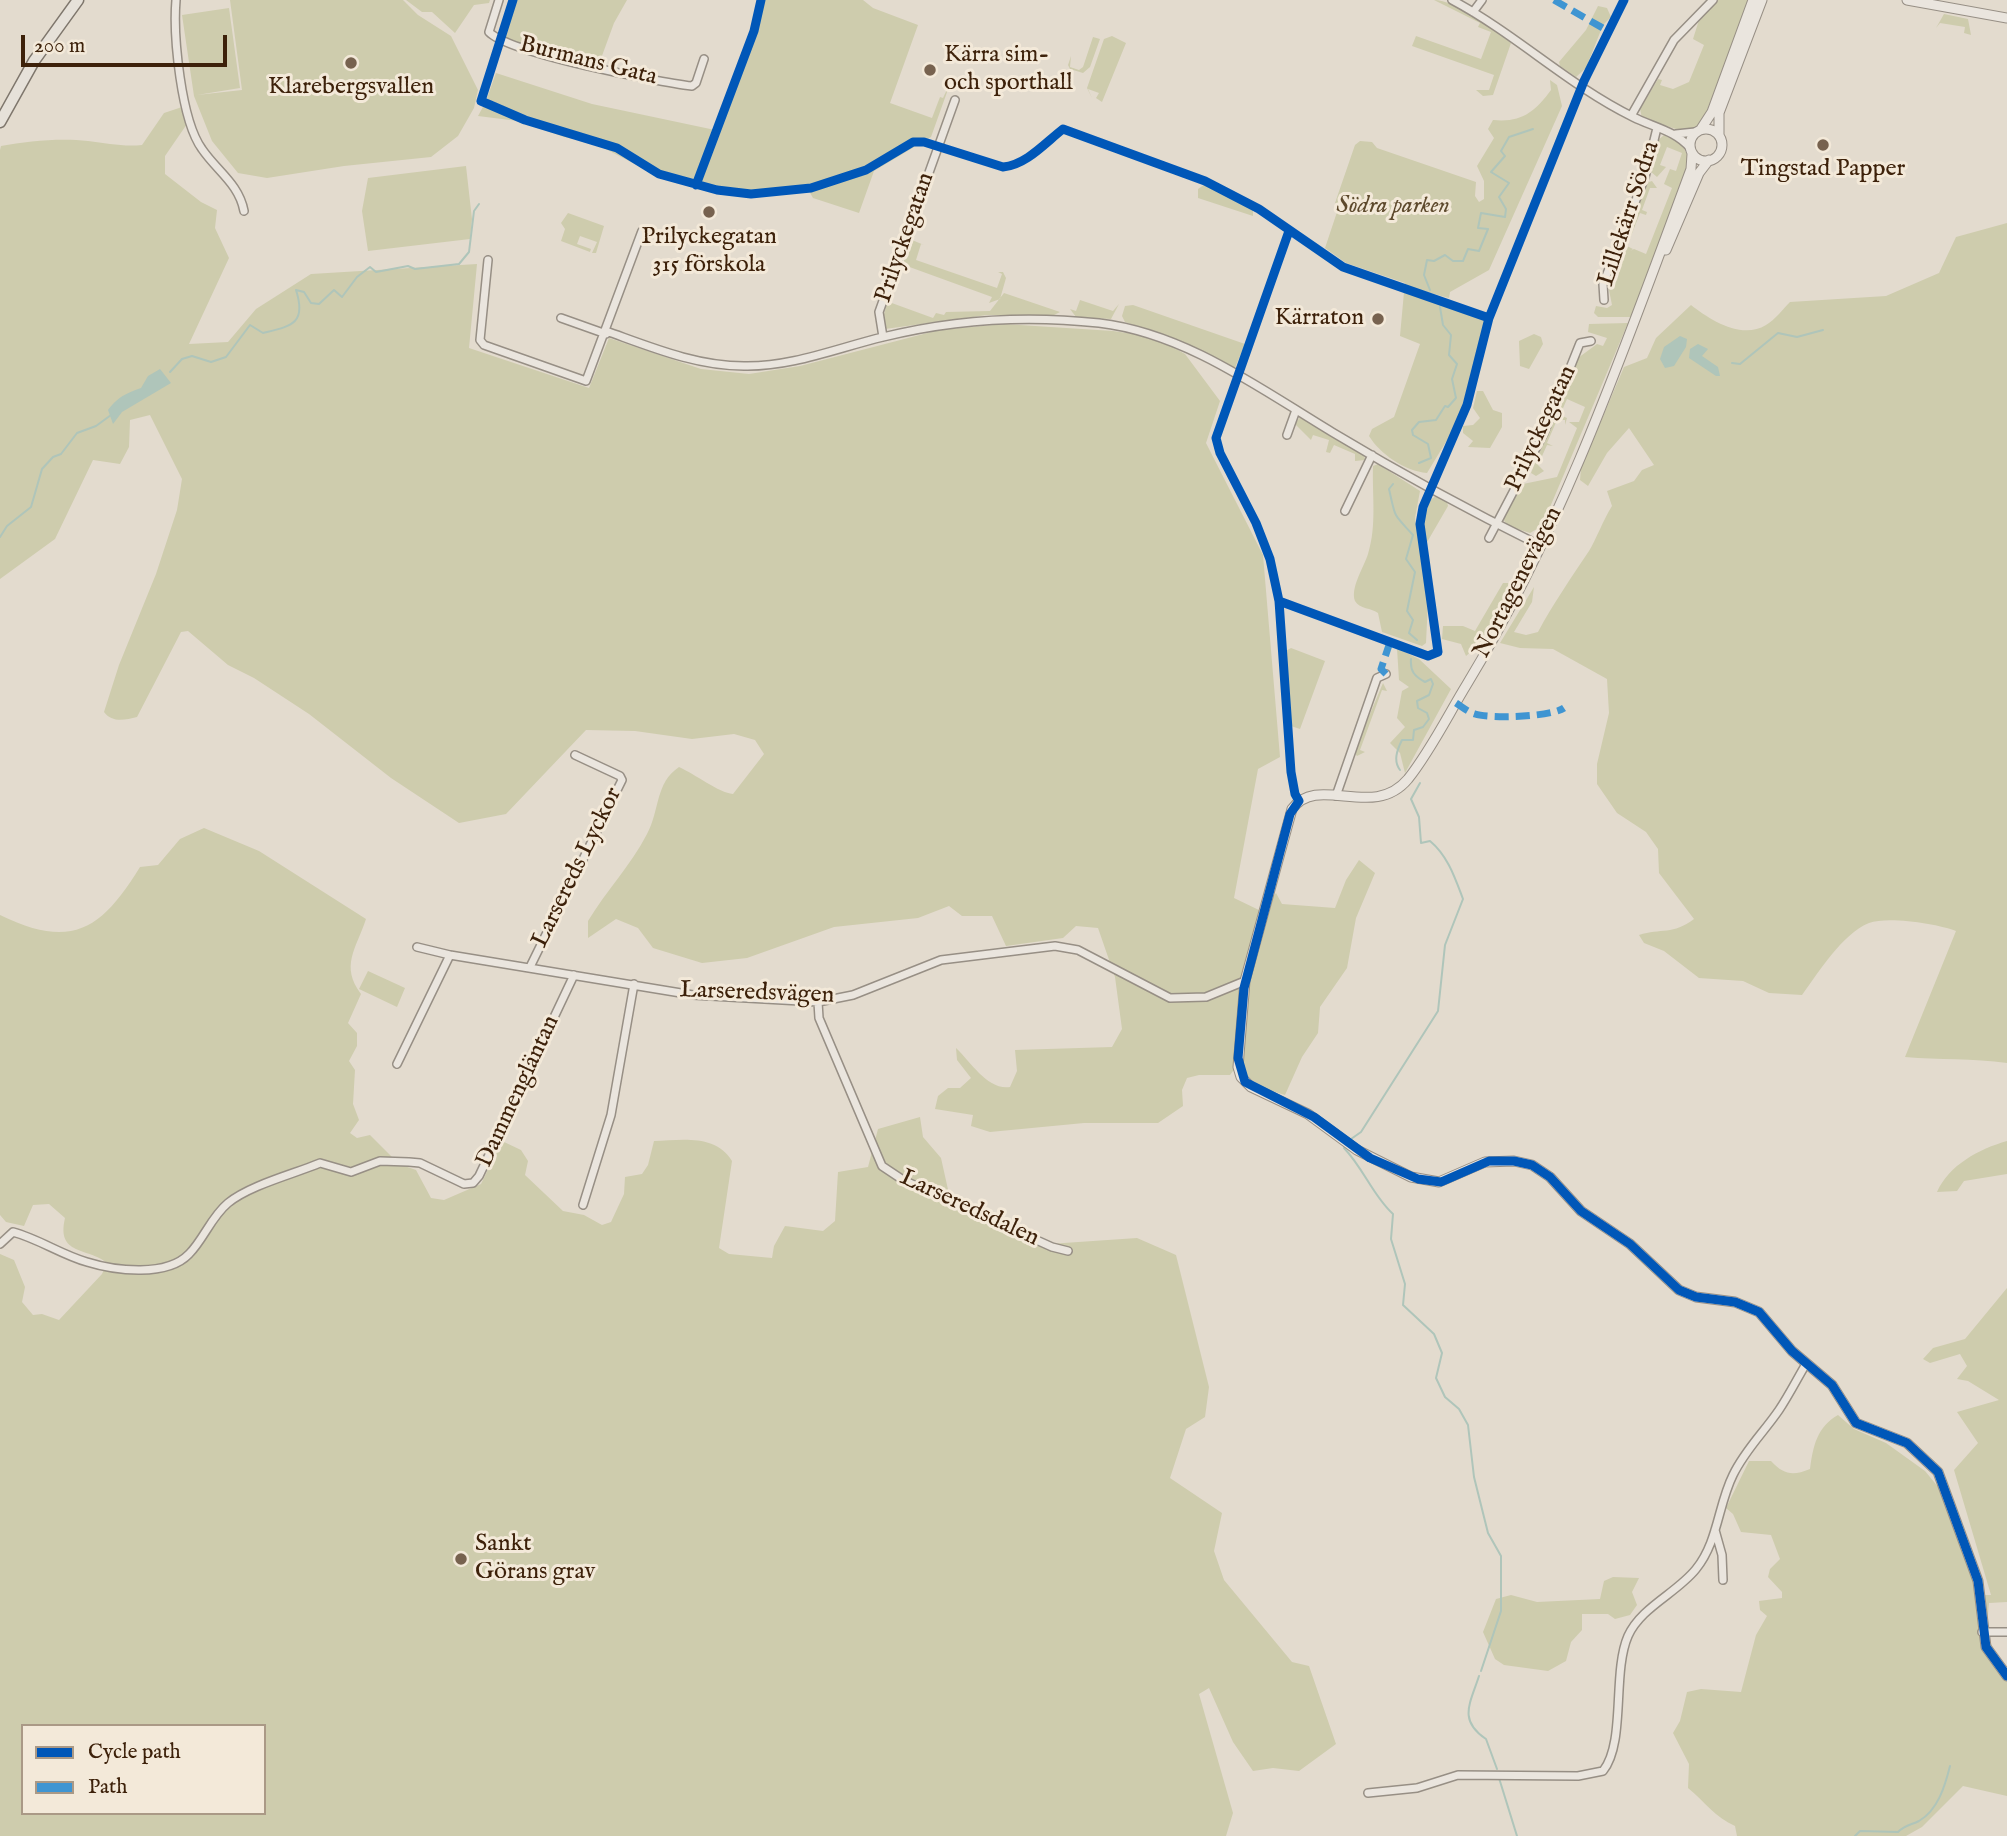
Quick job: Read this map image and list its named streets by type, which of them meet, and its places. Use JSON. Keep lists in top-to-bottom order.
{
  "streets": {
    "street": [
      "Burmans Gata",
      "Lillekärr Södra",
      "Prilyckegatan",
      "Nortagenevägen",
      "Larsereds Lyckor",
      "Larseredsvägen",
      "Dammengläntan",
      "Larseredsdalen"
    ]
  },
  "crossings": [
    ["Lillekärr Södra", "Nortagenevägen"],
    ["Prilyckegatan", "Nortagenevägen"],
    ["Nortagenevägen", "Larseredsvägen"],
    ["Larsereds Lyckor", "Larseredsvägen"],
    ["Larseredsvägen", "Dammengläntan"],
    ["Larseredsvägen", "Larseredsdalen"]
  ],
  "parks": ["Södra parken"],
  "places": [
    "Klarebergsvallen",
    "Kärra sim- och sporthall",
    "Tingstad Papper",
    "Prilyckegatan 315 förskola",
    "Kärraton",
    "Sankt Görans grav"
  ],
  "legend": ["Cycle path", "Path"],
  "scale_bar": "200 m"
}
